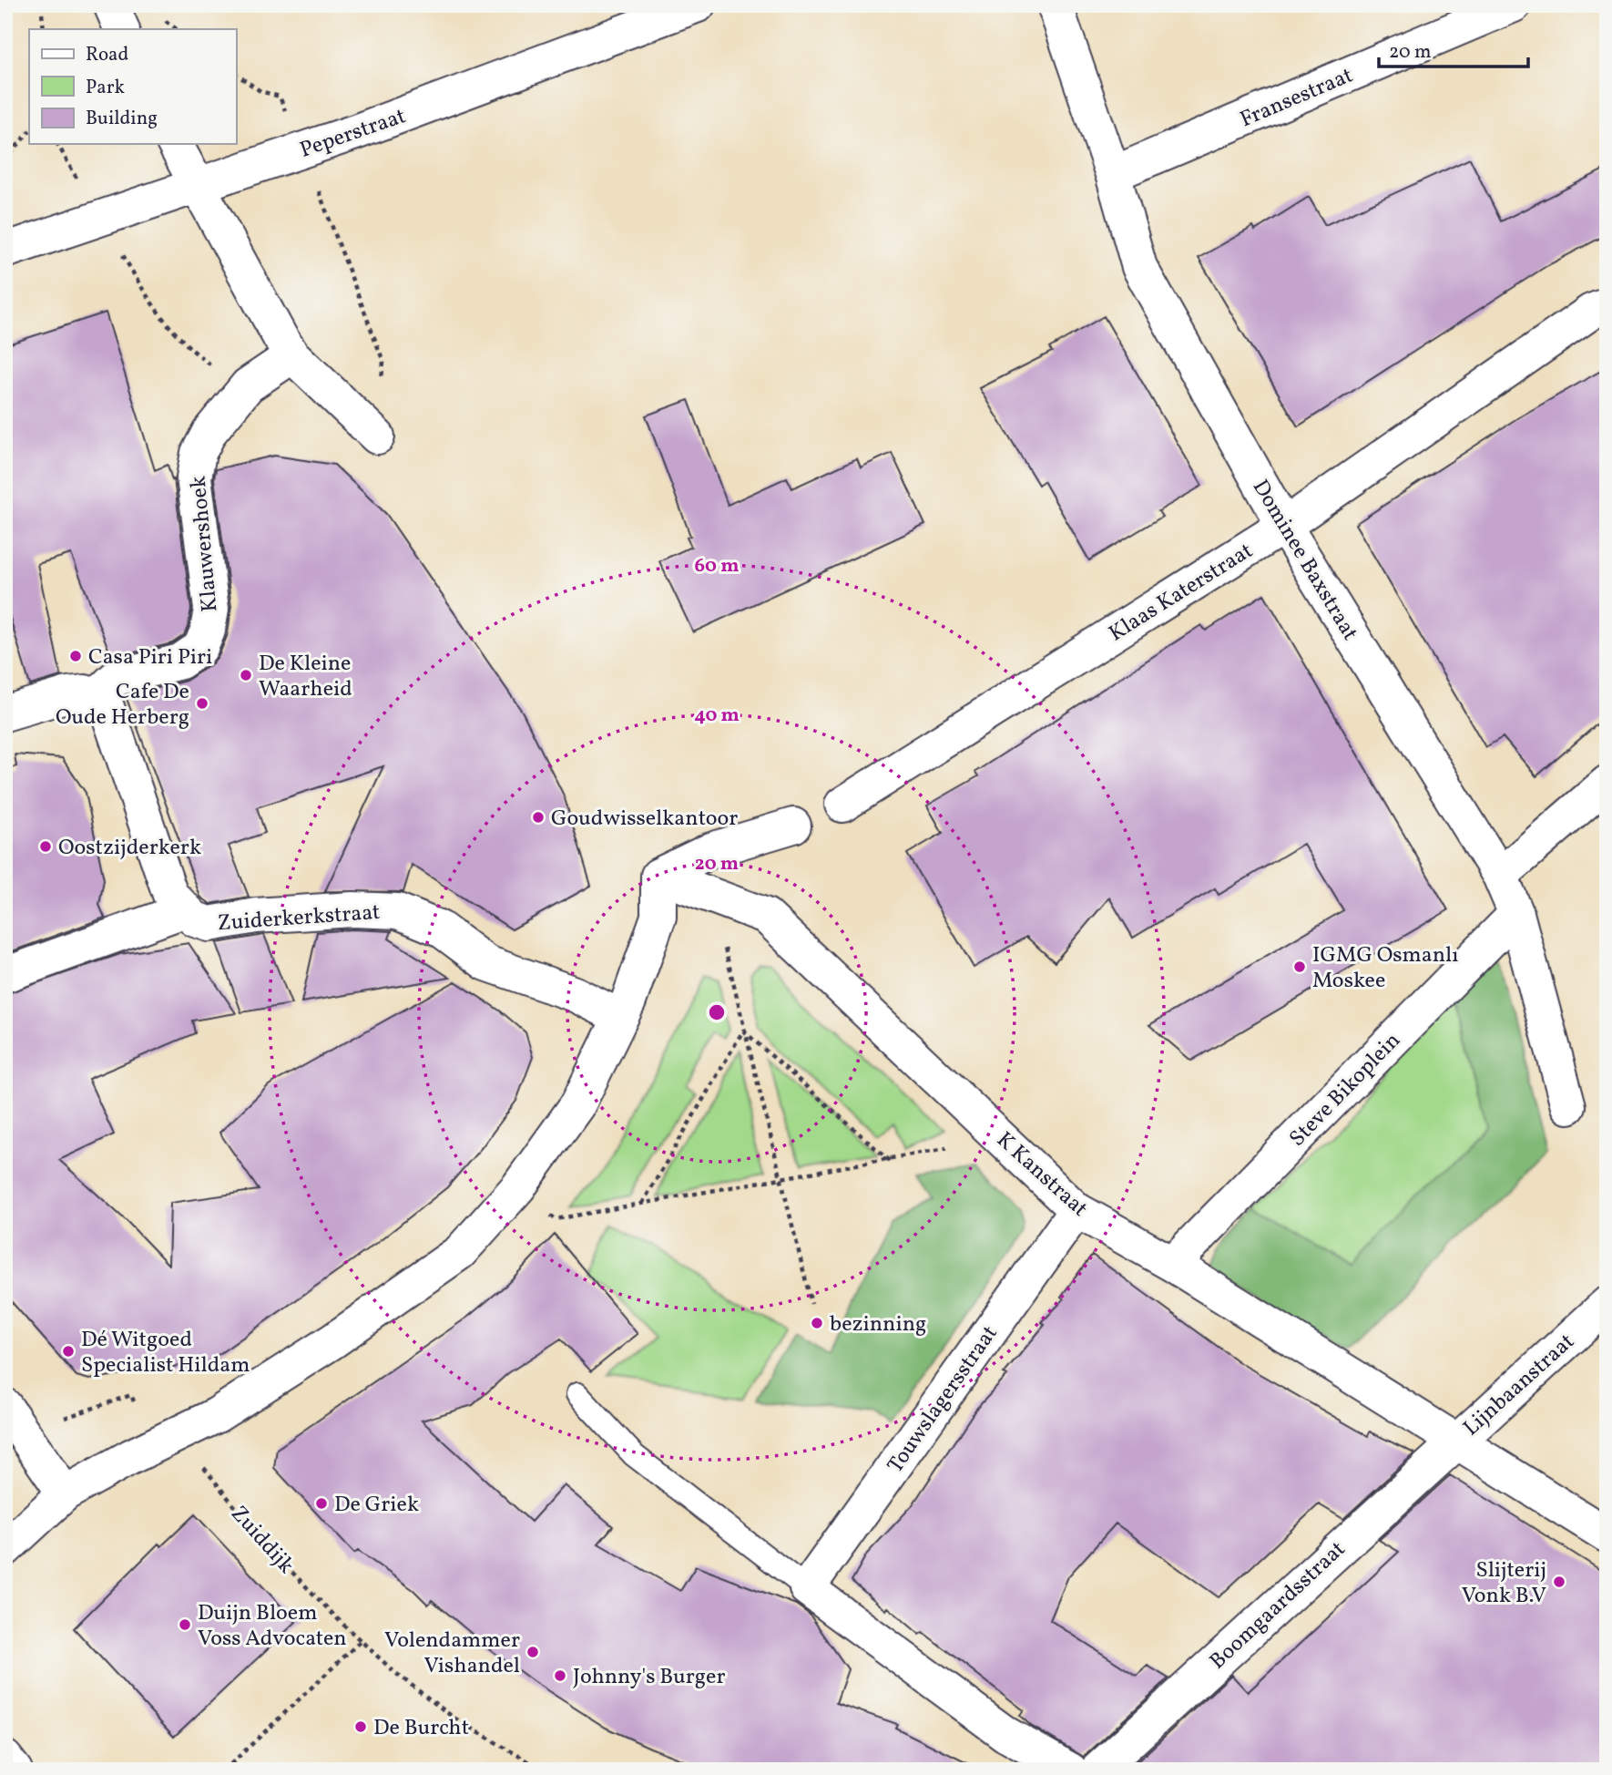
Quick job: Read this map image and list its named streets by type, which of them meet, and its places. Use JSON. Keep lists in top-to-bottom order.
{
  "streets": {
    "street": [
      "Fransestraat",
      "Peperstraat",
      "Klauwershoek",
      "Dominee Baxstraat",
      "Klaas Katerstraat",
      "Zuiderkerkstraat",
      "Steve Bikoplein",
      "K Kanstraat",
      "Lijnbaanstraat",
      "Touwslagersstraat",
      "Boomgaardsstraat"
    ],
    "path": ["Zuiddijk"]
  },
  "crossings": [
    ["Fransestraat", "Dominee Baxstraat"],
    ["Dominee Baxstraat", "Klaas Katerstraat"],
    ["Dominee Baxstraat", "Steve Bikoplein"],
    ["Steve Bikoplein", "K Kanstraat"],
    ["K Kanstraat", "Lijnbaanstraat"],
    ["K Kanstraat", "Touwslagersstraat"],
    ["K Kanstraat", "Boomgaardsstraat"],
    ["Lijnbaanstraat", "Boomgaardsstraat"]
  ],
  "places": [
    "Casa Piri Piri",
    "De Kleine Waarheid",
    "Cafe De Oude Herberg",
    "Goudwisselkantoor",
    "Oostzijderkerk",
    "IGMG Osmanlı Moskee",
    "bezinning",
    "Dé Witgoed Specialist Hildam",
    "De Griek",
    "Slijterij Vonk B.V",
    "Duijn Bloem Voss Advocaten",
    "Volendammer Vishandel",
    "Johnny's Burger",
    "De Burcht"
  ],
  "legend": ["Road", "Park", "Building"],
  "scale_bar": "20 m",
  "rings": ["60 m", "40 m", "20 m"]
}
